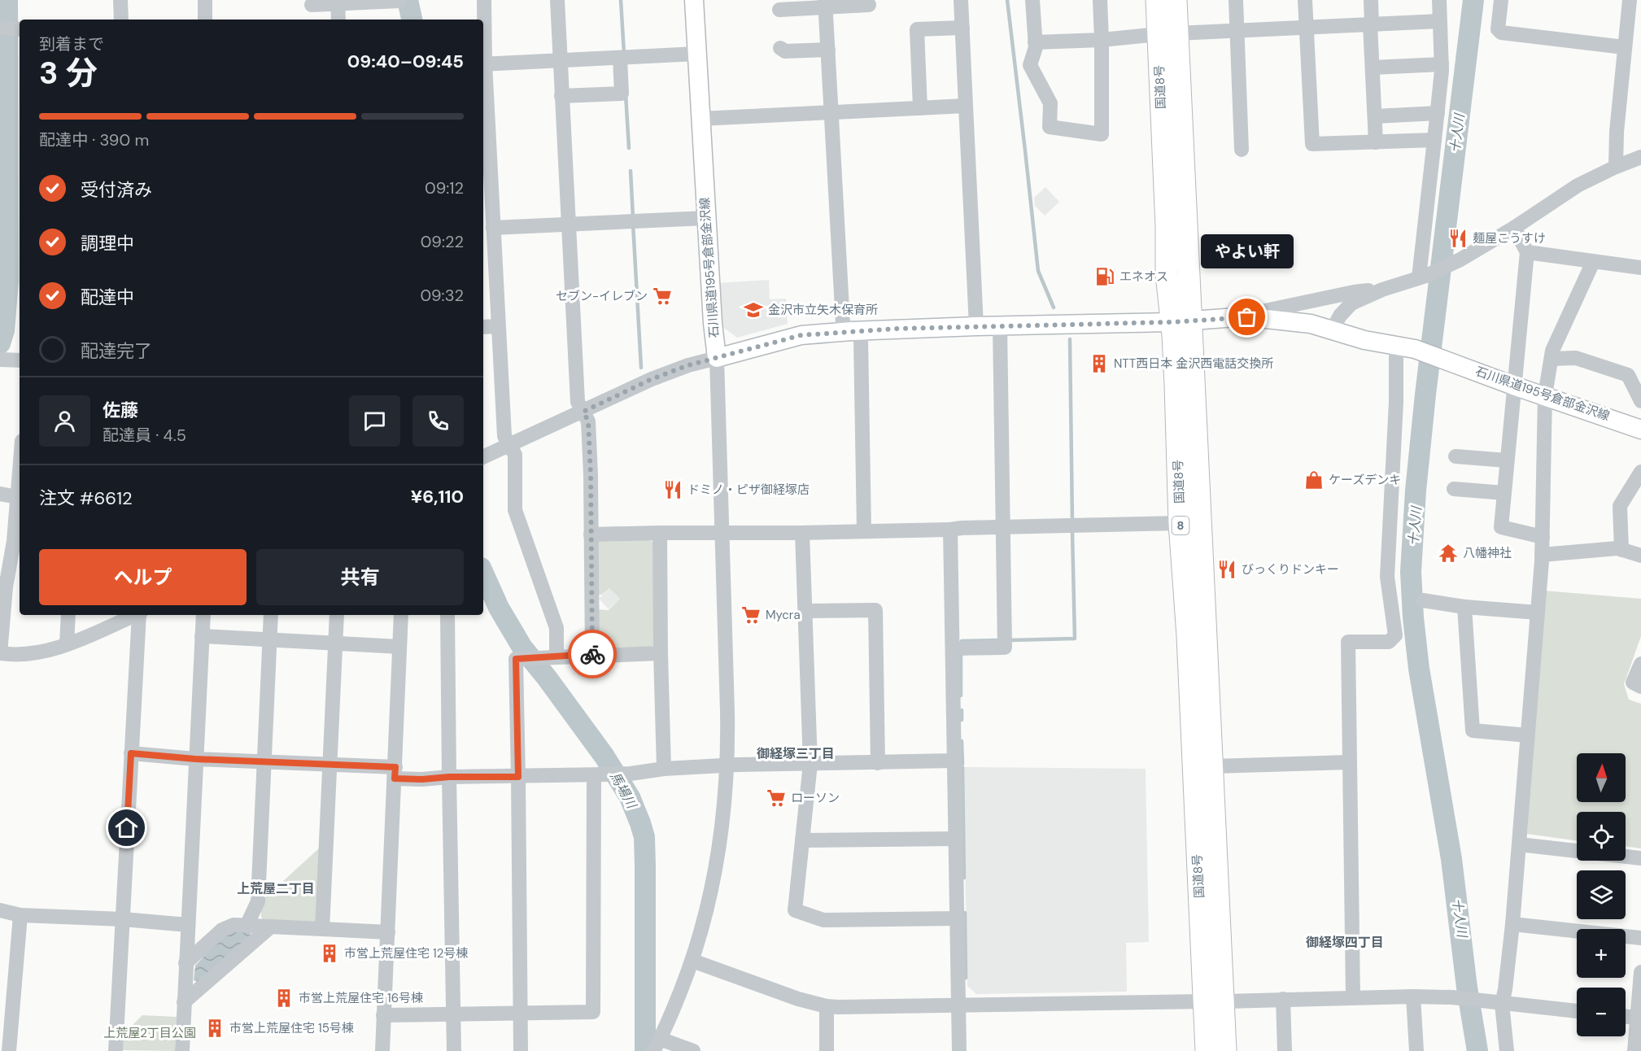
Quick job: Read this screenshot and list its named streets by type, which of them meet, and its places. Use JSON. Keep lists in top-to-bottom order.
{
  "streets": {
    "highway": ["国道8号", "8"],
    "main road": ["石川県道195号倉部金沢線"]
  },
  "districts": ["御経塚三丁目", "上荒屋二丁目", "御経塚四丁目"],
  "water": ["十人川", "馬場川"],
  "parks": ["上荒屋2丁目公園"],
  "places": {
    "restaurant": ["麺屋こうすけ", "ドミノ・ピザ御経塚店", "びっくりドンキー"],
    "fuel station": ["エネオス"],
    "supermarket": ["セブン-イレブン", "Mycra", "ローソン"],
    "school or university": ["金沢市立矢木保育所"],
    "other": ["やよい軒"],
    "building": [
      "NTT西日本 金沢西電話交換所",
      "市営上荒屋住宅 12号棟",
      "市営上荒屋住宅 16号棟",
      "市営上荒屋住宅 15号棟"
    ],
    "shop": ["ケーズデンキ"],
    "temple": ["八幡神社"]
  },
  "north": "top",
  "page": {
    "heading": ["3 分", "到着まで", "09:40–09:45"],
    "panel": [
      "佐藤",
      "配達員 · 4.5",
      "注文 #6612",
      "¥6,110"
    ],
    "bar": "配達中 · 390 m",
    "list": [
      ["受付済み", "09:12"],
      ["調理中", "09:22"],
      ["配達中", "09:32"],
      "配達完了"
    ],
    "bubble": "やよい軒",
    "buttons": ["ヘルプ", "共有"],
    "map_buttons": ["+", "−"]
  }
}
